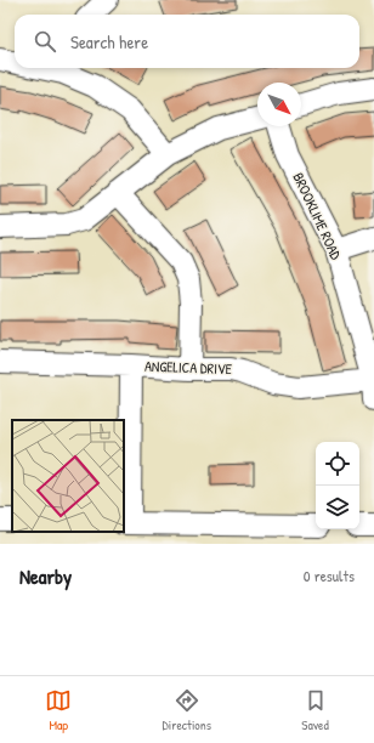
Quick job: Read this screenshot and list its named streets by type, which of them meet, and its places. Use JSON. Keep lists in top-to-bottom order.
{
  "streets": {
    "street": ["BROOKLIME ROAD", "ANGELICA DRIVE"]
  },
  "crossings": [
    ["BROOKLIME ROAD", "ANGELICA DRIVE"]
  ],
  "north": "bottom right",
  "page": {
    "search": "Search here",
    "heading": ["Nearby", "0 results"],
    "nav": ["Map", "Directions", "Saved"]
  }
}
